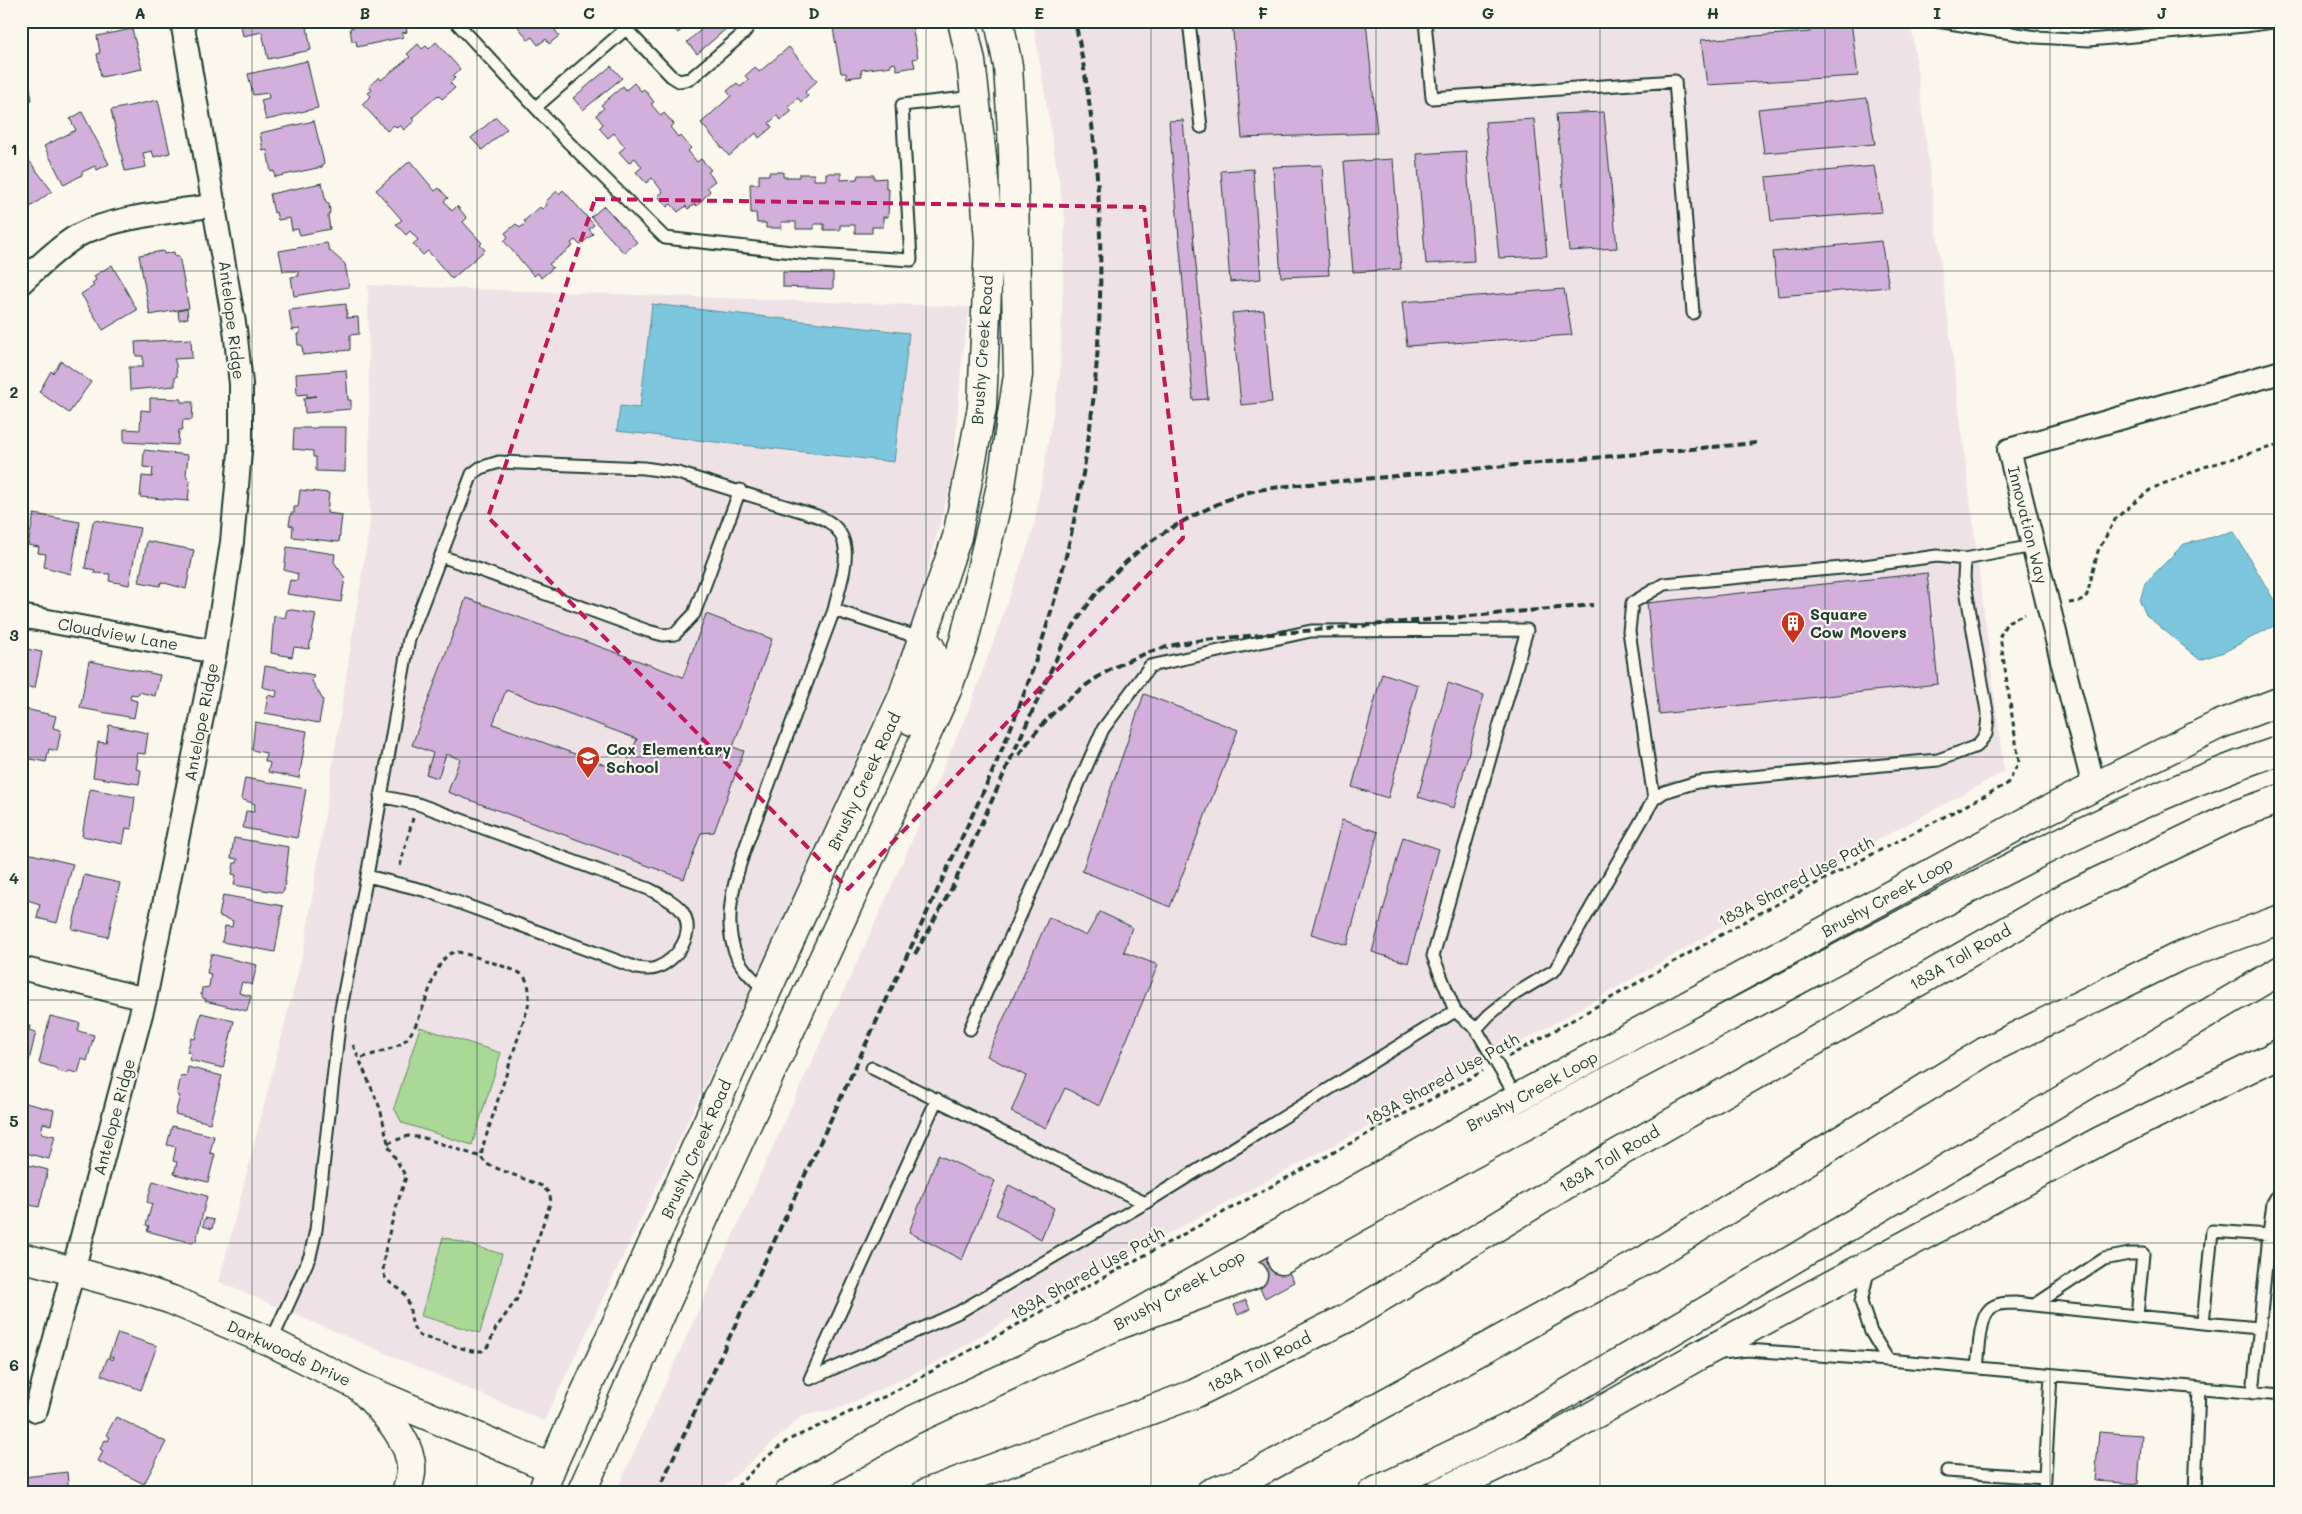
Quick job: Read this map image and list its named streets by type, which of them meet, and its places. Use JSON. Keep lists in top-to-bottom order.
{
  "streets": {
    "main road": [
      "Brushy Creek Road",
      "Brushy Creek Loop",
      "183A Toll Road",
      "Darkwoods Drive"
    ],
    "street": ["Antelope Ridge", "Innovation Way", "Cloudview Lane"],
    "path": ["183A Shared Use Path"]
  },
  "crossings": [
    ["Antelope Ridge", "Cloudview Lane"],
    ["Antelope Ridge", "Darkwoods Drive"],
    ["Brushy Creek Road", "Darkwoods Drive"],
    ["Innovation Way", "Brushy Creek Loop"]
  ],
  "places": {
    "building": ["Square Cow Movers"],
    "school or university": ["Cox Elementary School"]
  },
  "grid": {
    "columns": [
      "A",
      "B",
      "C",
      "D",
      "E",
      "F",
      "G",
      "H",
      "I",
      "J"
    ],
    "rows": [
      "1",
      "2",
      "3",
      "4",
      "5",
      "6"
    ]
  }
}
